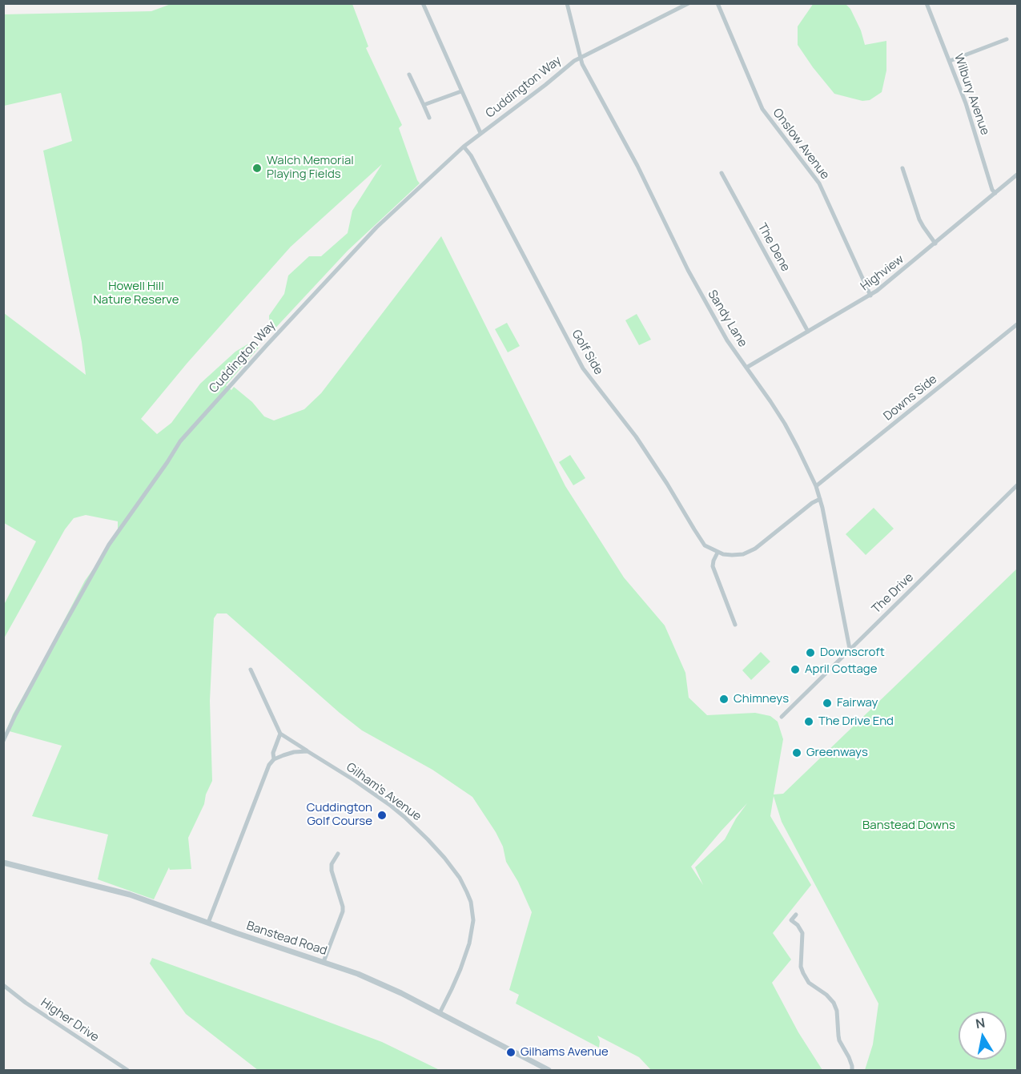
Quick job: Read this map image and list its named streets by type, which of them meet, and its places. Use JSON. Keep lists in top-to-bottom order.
{
  "streets": {
    "street": [
      "Cuddington Way",
      "Wilbury Avenue",
      "Onslow Avenue",
      "The Dene",
      "Highview",
      "Sandy Lane",
      "Golf Side",
      "Downs Side",
      "The Drive",
      "Gilham's Avenue",
      "Banstead Road",
      "Higher Drive"
    ]
  },
  "crossings": [
    ["Cuddington Way", "Sandy Lane"],
    ["Cuddington Way", "Golf Side"],
    ["Wilbury Avenue", "Highview"],
    ["Onslow Avenue", "Highview"],
    ["The Dene", "Highview"],
    ["Highview", "Sandy Lane"],
    ["Sandy Lane", "Downs Side"],
    ["Sandy Lane", "The Drive"],
    ["Gilham's Avenue", "Banstead Road"]
  ],
  "parks": ["Howell Hill Nature Reserve", "Banstead Downs"],
  "places": [
    "Walch Memorial Playing Fields",
    "Downscroft",
    "April Cottage",
    "Chimneys",
    "Fairway",
    "The Drive End",
    "Greenways",
    "Cuddington Golf Course",
    "Gilhams Avenue"
  ],
  "north": "top"
}
